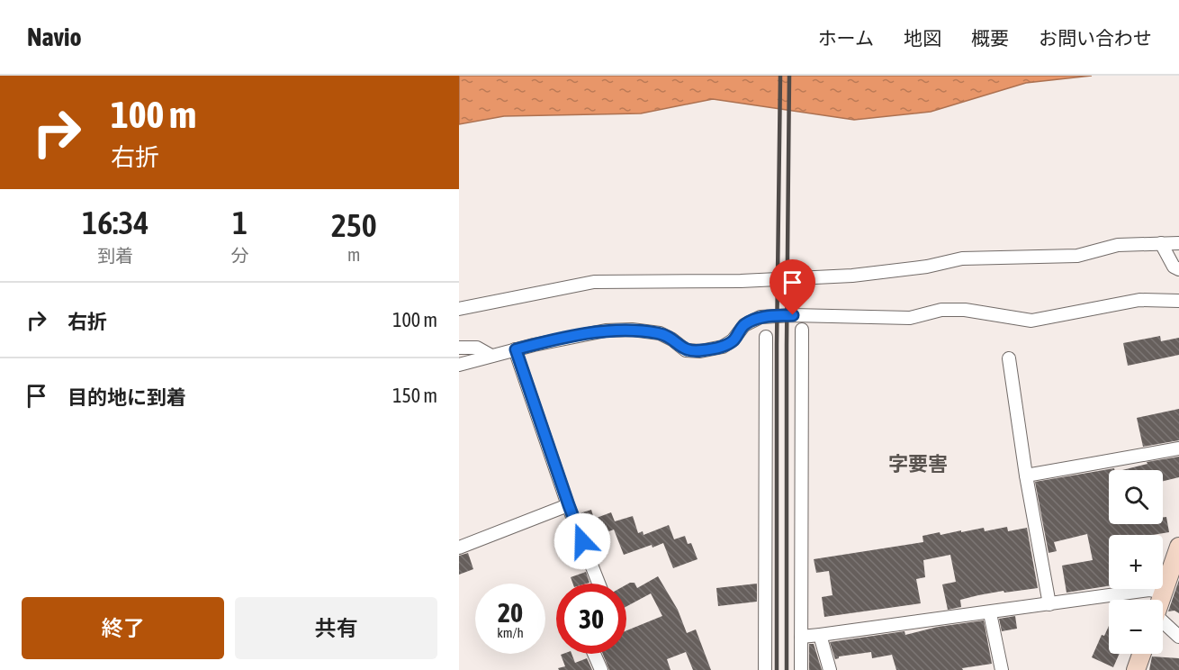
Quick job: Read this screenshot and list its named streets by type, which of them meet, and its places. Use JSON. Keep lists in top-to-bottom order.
{
  "districts": ["字要害"],
  "page": {
    "header": "Navio",
    "nav": [
      "ホーム",
      "地図",
      "概要",
      "お問い合わせ"
    ],
    "turn": ["100 m", "右折"],
    "eta": [
      "16:34",
      "到着",
      "1",
      "分",
      "250",
      "m"
    ],
    "list": [
      {
        "name": "右折",
        "value": "100 m"
      },
      {
        "name": "目的地に到着",
        "value": "150 m"
      }
    ],
    "map_buttons": ["+", "−"],
    "speed": "20 km/h",
    "limit": "30",
    "buttons": ["終了", "共有"]
  }
}
